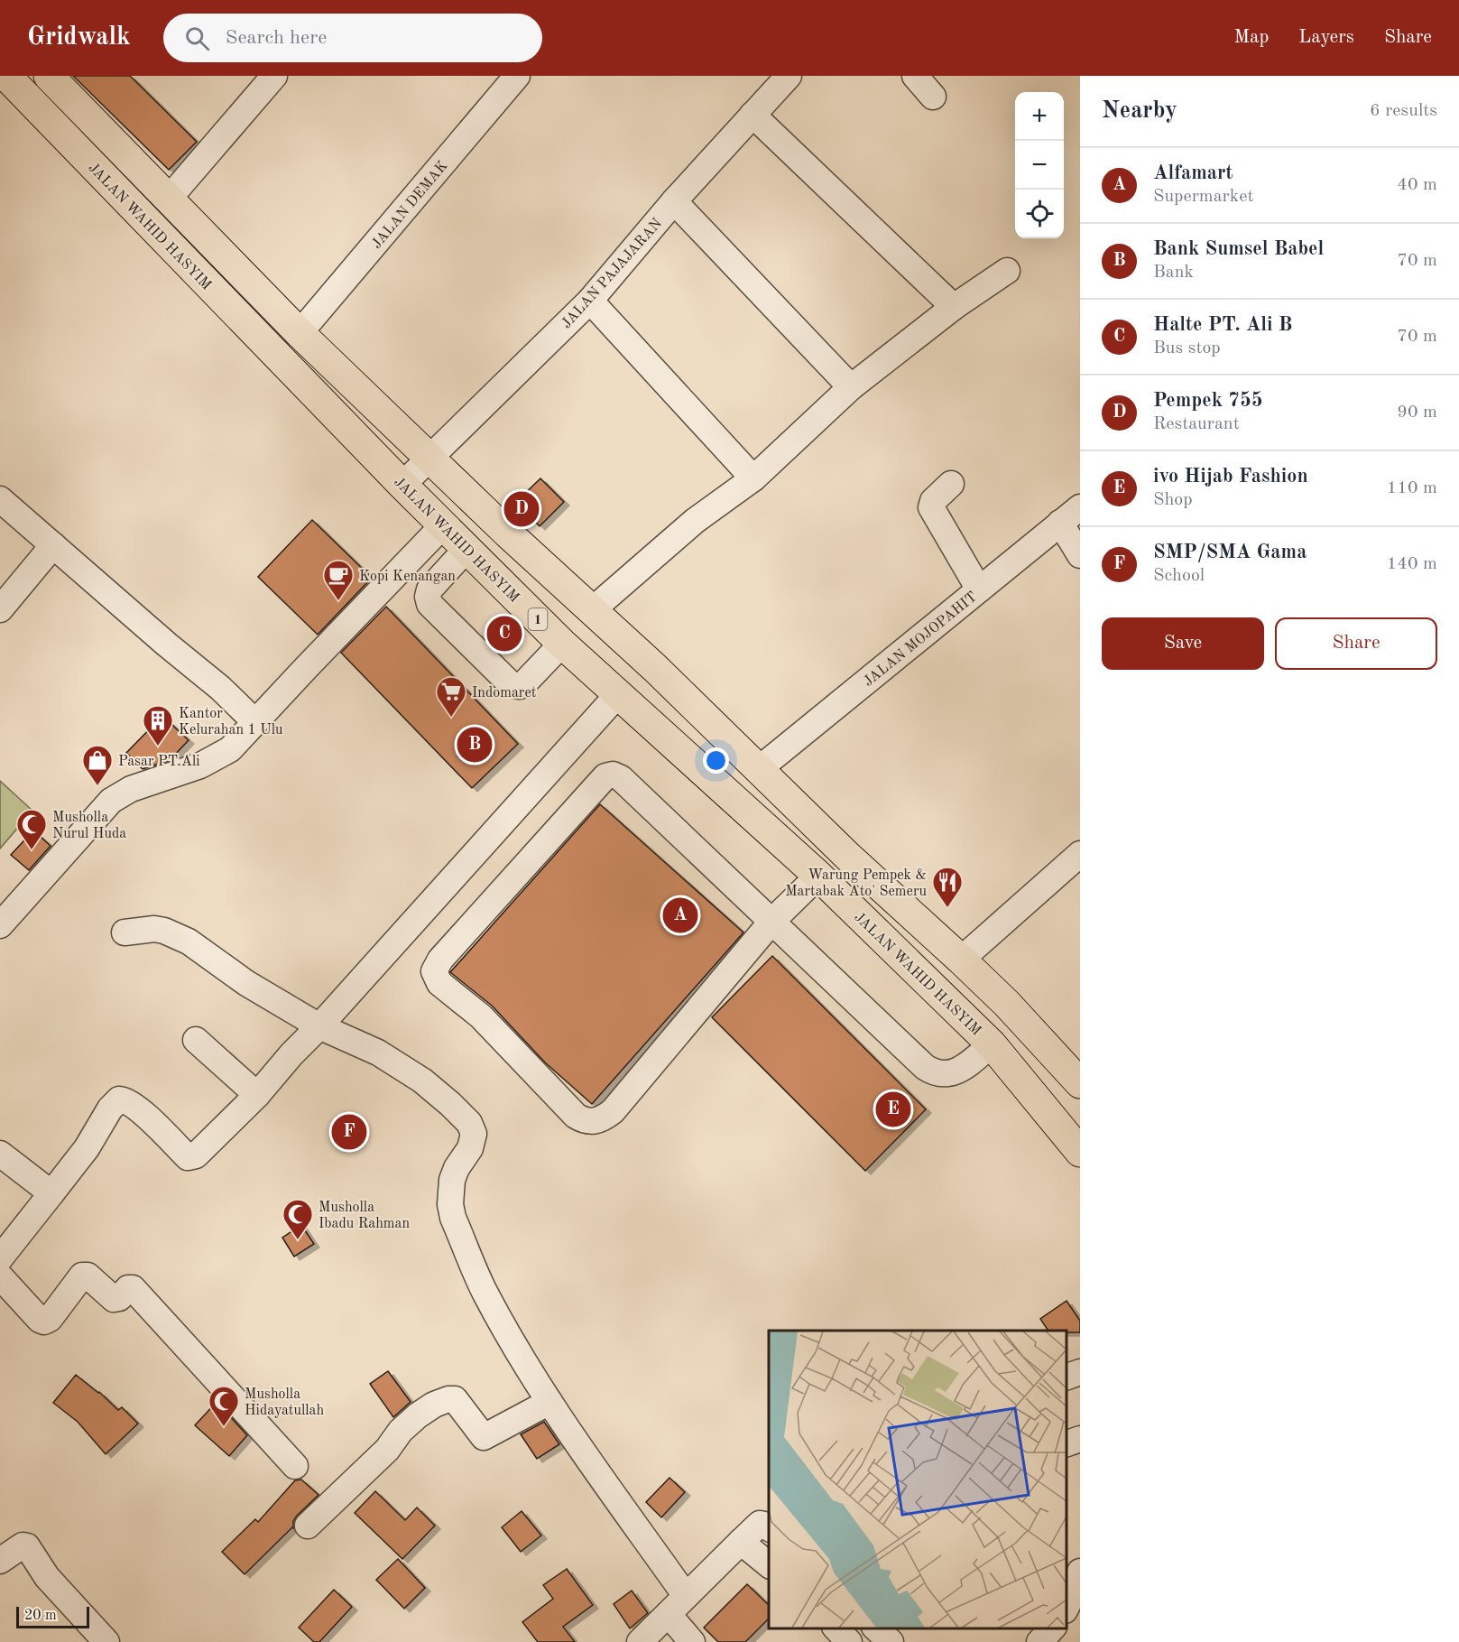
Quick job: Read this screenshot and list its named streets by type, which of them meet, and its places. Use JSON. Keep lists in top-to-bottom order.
{
  "streets": {
    "highway": ["JALAN WAHID HASYIM", "1"],
    "street": ["JALAN DEMAK", "JALAN PAJAJARAN", "JALAN MOJOPAHIT"]
  },
  "crossings": [
    ["JALAN WAHID HASYIM", "JALAN PAJAJARAN"]
  ],
  "places": {
    "cafe": ["Kopi Kenangan"],
    "supermarket": ["Indomaret"],
    "building": ["Kantor Kelurahan 1 Ulu"],
    "shop": ["Pasar PT.Ali"],
    "mosque": ["Musholla Nurul Huda", "Musholla Ibadu Rahman", "Musholla Hidayatullah"],
    "restaurant": ["Warung Pempek & Martabak Ato' Semeru"]
  },
  "scale_bar": "20 m",
  "page": {
    "header": "Gridwalk",
    "search": "Search here",
    "nav": ["Map", "Layers", "Share"],
    "heading": ["Nearby", "6 results"],
    "map_buttons": ["+", "−"],
    "list": [
      {
        "mark": "A",
        "name": "Alfamart",
        "note": "Supermarket",
        "value": "40 m"
      },
      {
        "mark": "B",
        "name": "Bank Sumsel Babel",
        "note": "Bank",
        "value": "70 m"
      },
      {
        "mark": "C",
        "name": "Halte PT. Ali B",
        "note": "Bus stop",
        "value": "70 m"
      },
      {
        "mark": "D",
        "name": "Pempek 755",
        "note": "Restaurant",
        "value": "90 m"
      },
      {
        "mark": "E",
        "name": "ivo Hijab Fashion",
        "note": "Shop",
        "value": "110 m"
      },
      {
        "mark": "F",
        "name": "SMP/SMA Gama",
        "note": "School",
        "value": "140 m"
      }
    ],
    "pins": [
      "D",
      "C",
      "B",
      "A",
      "E",
      "F"
    ],
    "buttons": ["Save", "Share"],
    "scale": "20 m"
  }
}
